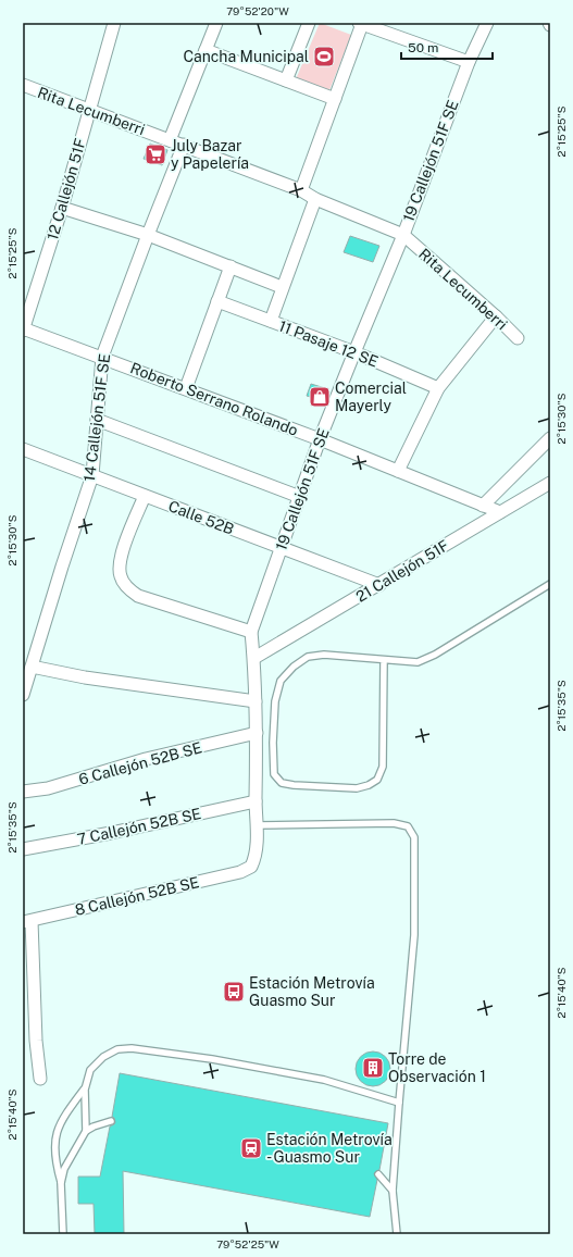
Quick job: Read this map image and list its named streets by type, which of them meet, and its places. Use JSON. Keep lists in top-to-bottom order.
{
  "streets": {
    "street": [
      "Rita Lecumberri",
      "19 Callejón 51F SE",
      "12 Callejón 51F",
      "11 Pasaje 12 SE",
      "Roberto Serrano Rolando",
      "14 Callejón 51F SE",
      "Calle 52B",
      "21 Callejón 51F",
      "6 Callejón 52B SE",
      "7 Callejón 52B SE",
      "8 Callejón 52B SE"
    ]
  },
  "crossings": [
    ["Rita Lecumberri", "19 Callejón 51F SE"],
    ["Rita Lecumberri", "12 Callejón 51F"],
    ["Rita Lecumberri", "14 Callejón 51F SE"],
    ["19 Callejón 51F SE", "11 Pasaje 12 SE"],
    ["19 Callejón 51F SE", "Roberto Serrano Rolando"],
    ["19 Callejón 51F SE", "Calle 52B"],
    ["19 Callejón 51F SE", "21 Callejón 51F"],
    ["19 Callejón 51F SE", "6 Callejón 52B SE"],
    ["19 Callejón 51F SE", "7 Callejón 52B SE"],
    ["19 Callejón 51F SE", "8 Callejón 52B SE"],
    ["12 Callejón 51F", "Roberto Serrano Rolando"],
    ["Roberto Serrano Rolando", "14 Callejón 51F SE"],
    ["Roberto Serrano Rolando", "21 Callejón 51F"],
    ["14 Callejón 51F SE", "Calle 52B"],
    ["Calle 52B", "21 Callejón 51F"]
  ],
  "places": {
    "sports": ["Cancha Municipal"],
    "supermarket": ["July Bazar y Papelería"],
    "shop": ["Comercial Mayerly"],
    "bus stop": ["Estación Metrovía Guasmo Sur"],
    "building": ["Torre de Observación 1"],
    "station": ["Estación Metrovía - Guasmo Sur"]
  },
  "scale_bar": "50 m",
  "coordinates": [
    "79°52'20\"W",
    "2°15'25\"S",
    "2°15'30\"S",
    "2°15'35\"S",
    "2°15'40\"S",
    "79°52'25\"W"
  ]
}
